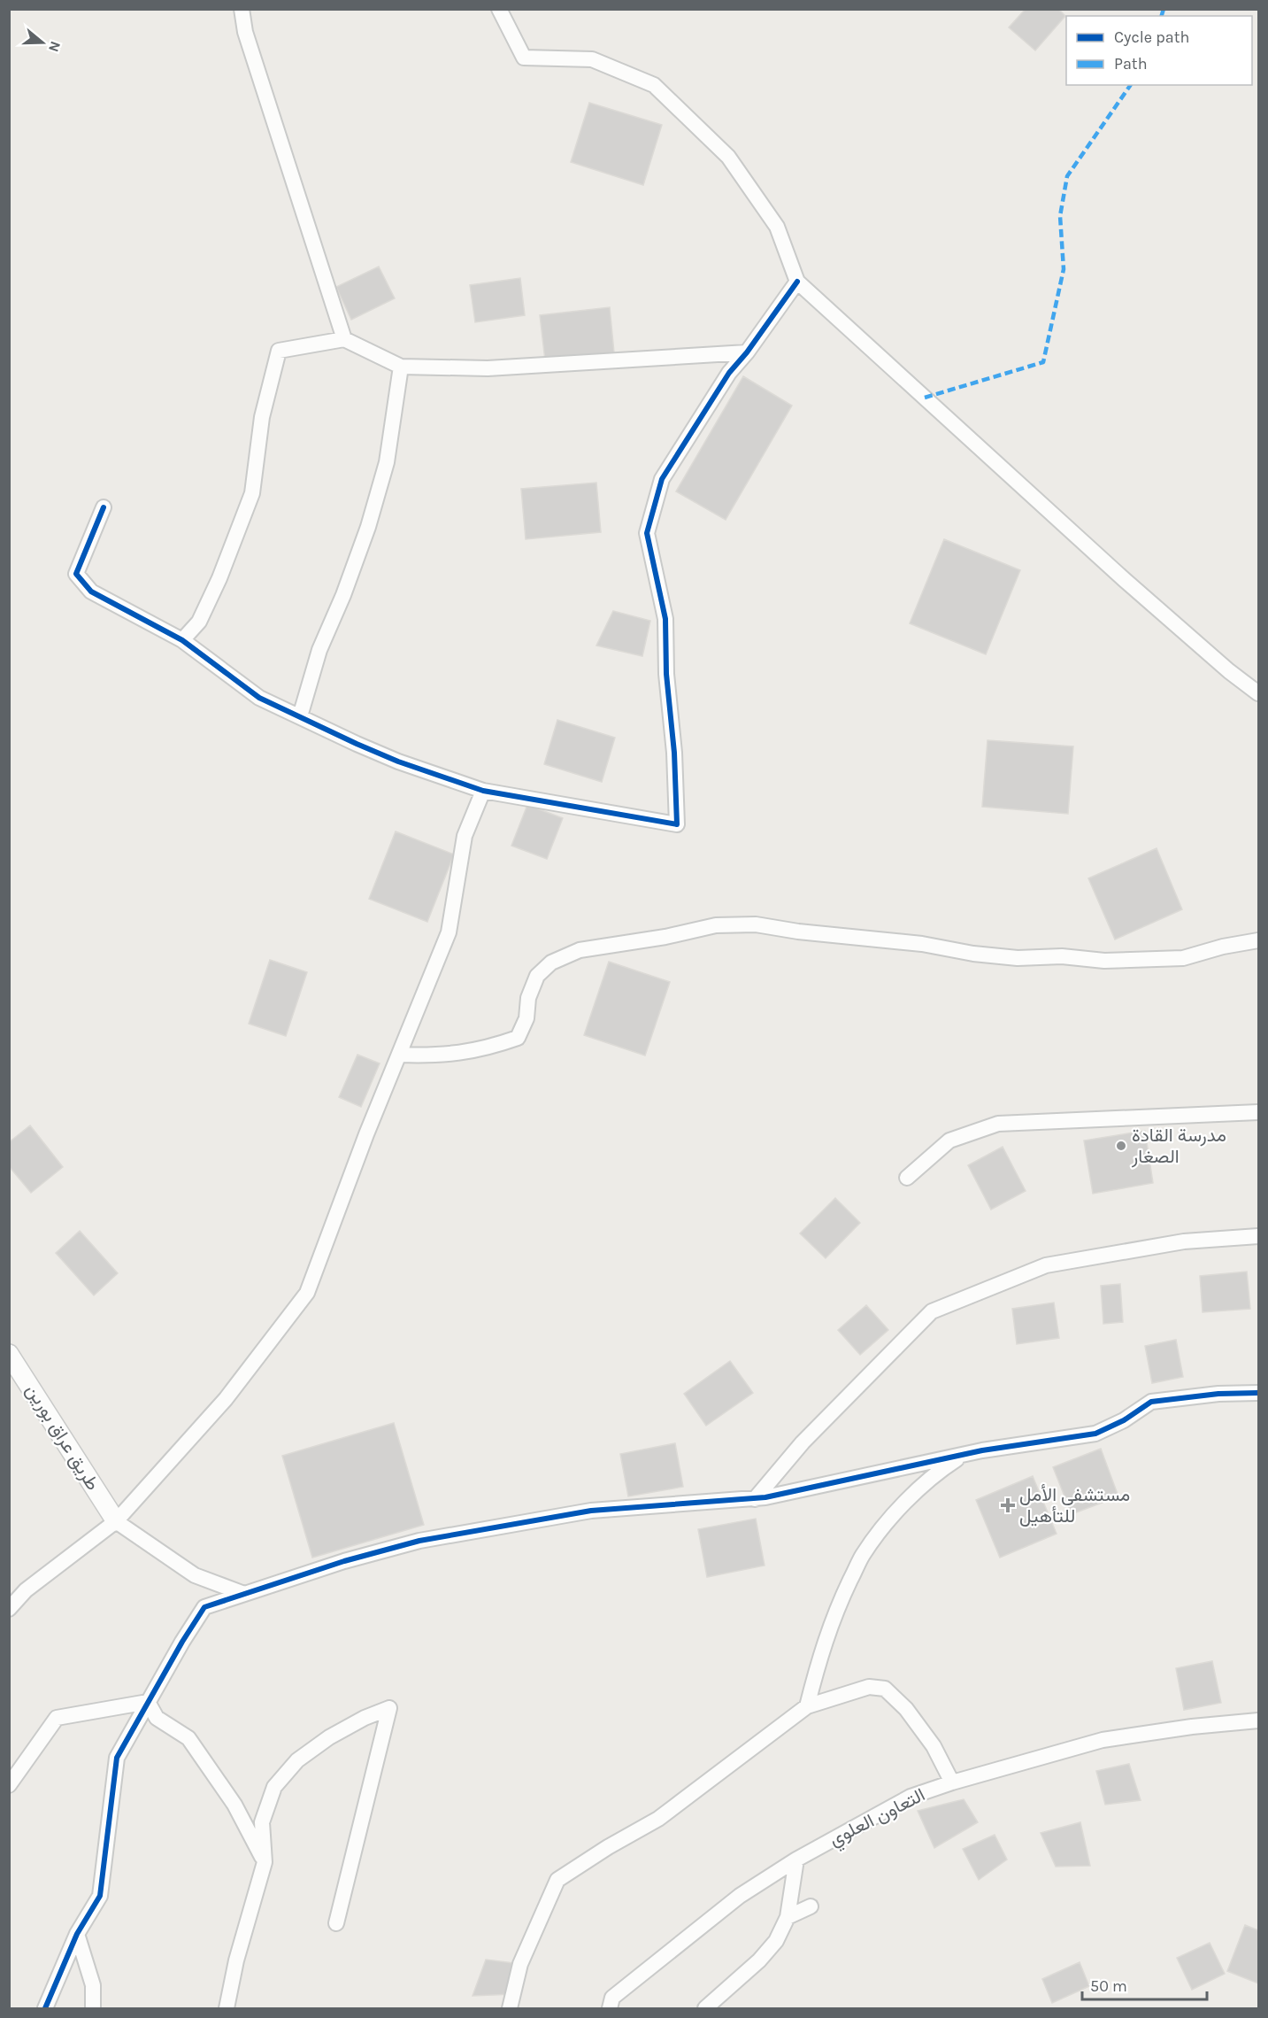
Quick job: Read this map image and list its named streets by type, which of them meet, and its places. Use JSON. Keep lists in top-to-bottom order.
{
  "streets": {
    "street": ["طريق عراق بورين", "التعاون العلوي"]
  },
  "places": {
    "other": ["مدرسة القادة الصغار"],
    "health": ["مستشفى الأمل للتأهيل"]
  },
  "legend": ["Cycle path", "Path"],
  "scale_bar": "50 m",
  "north": "right"
}
